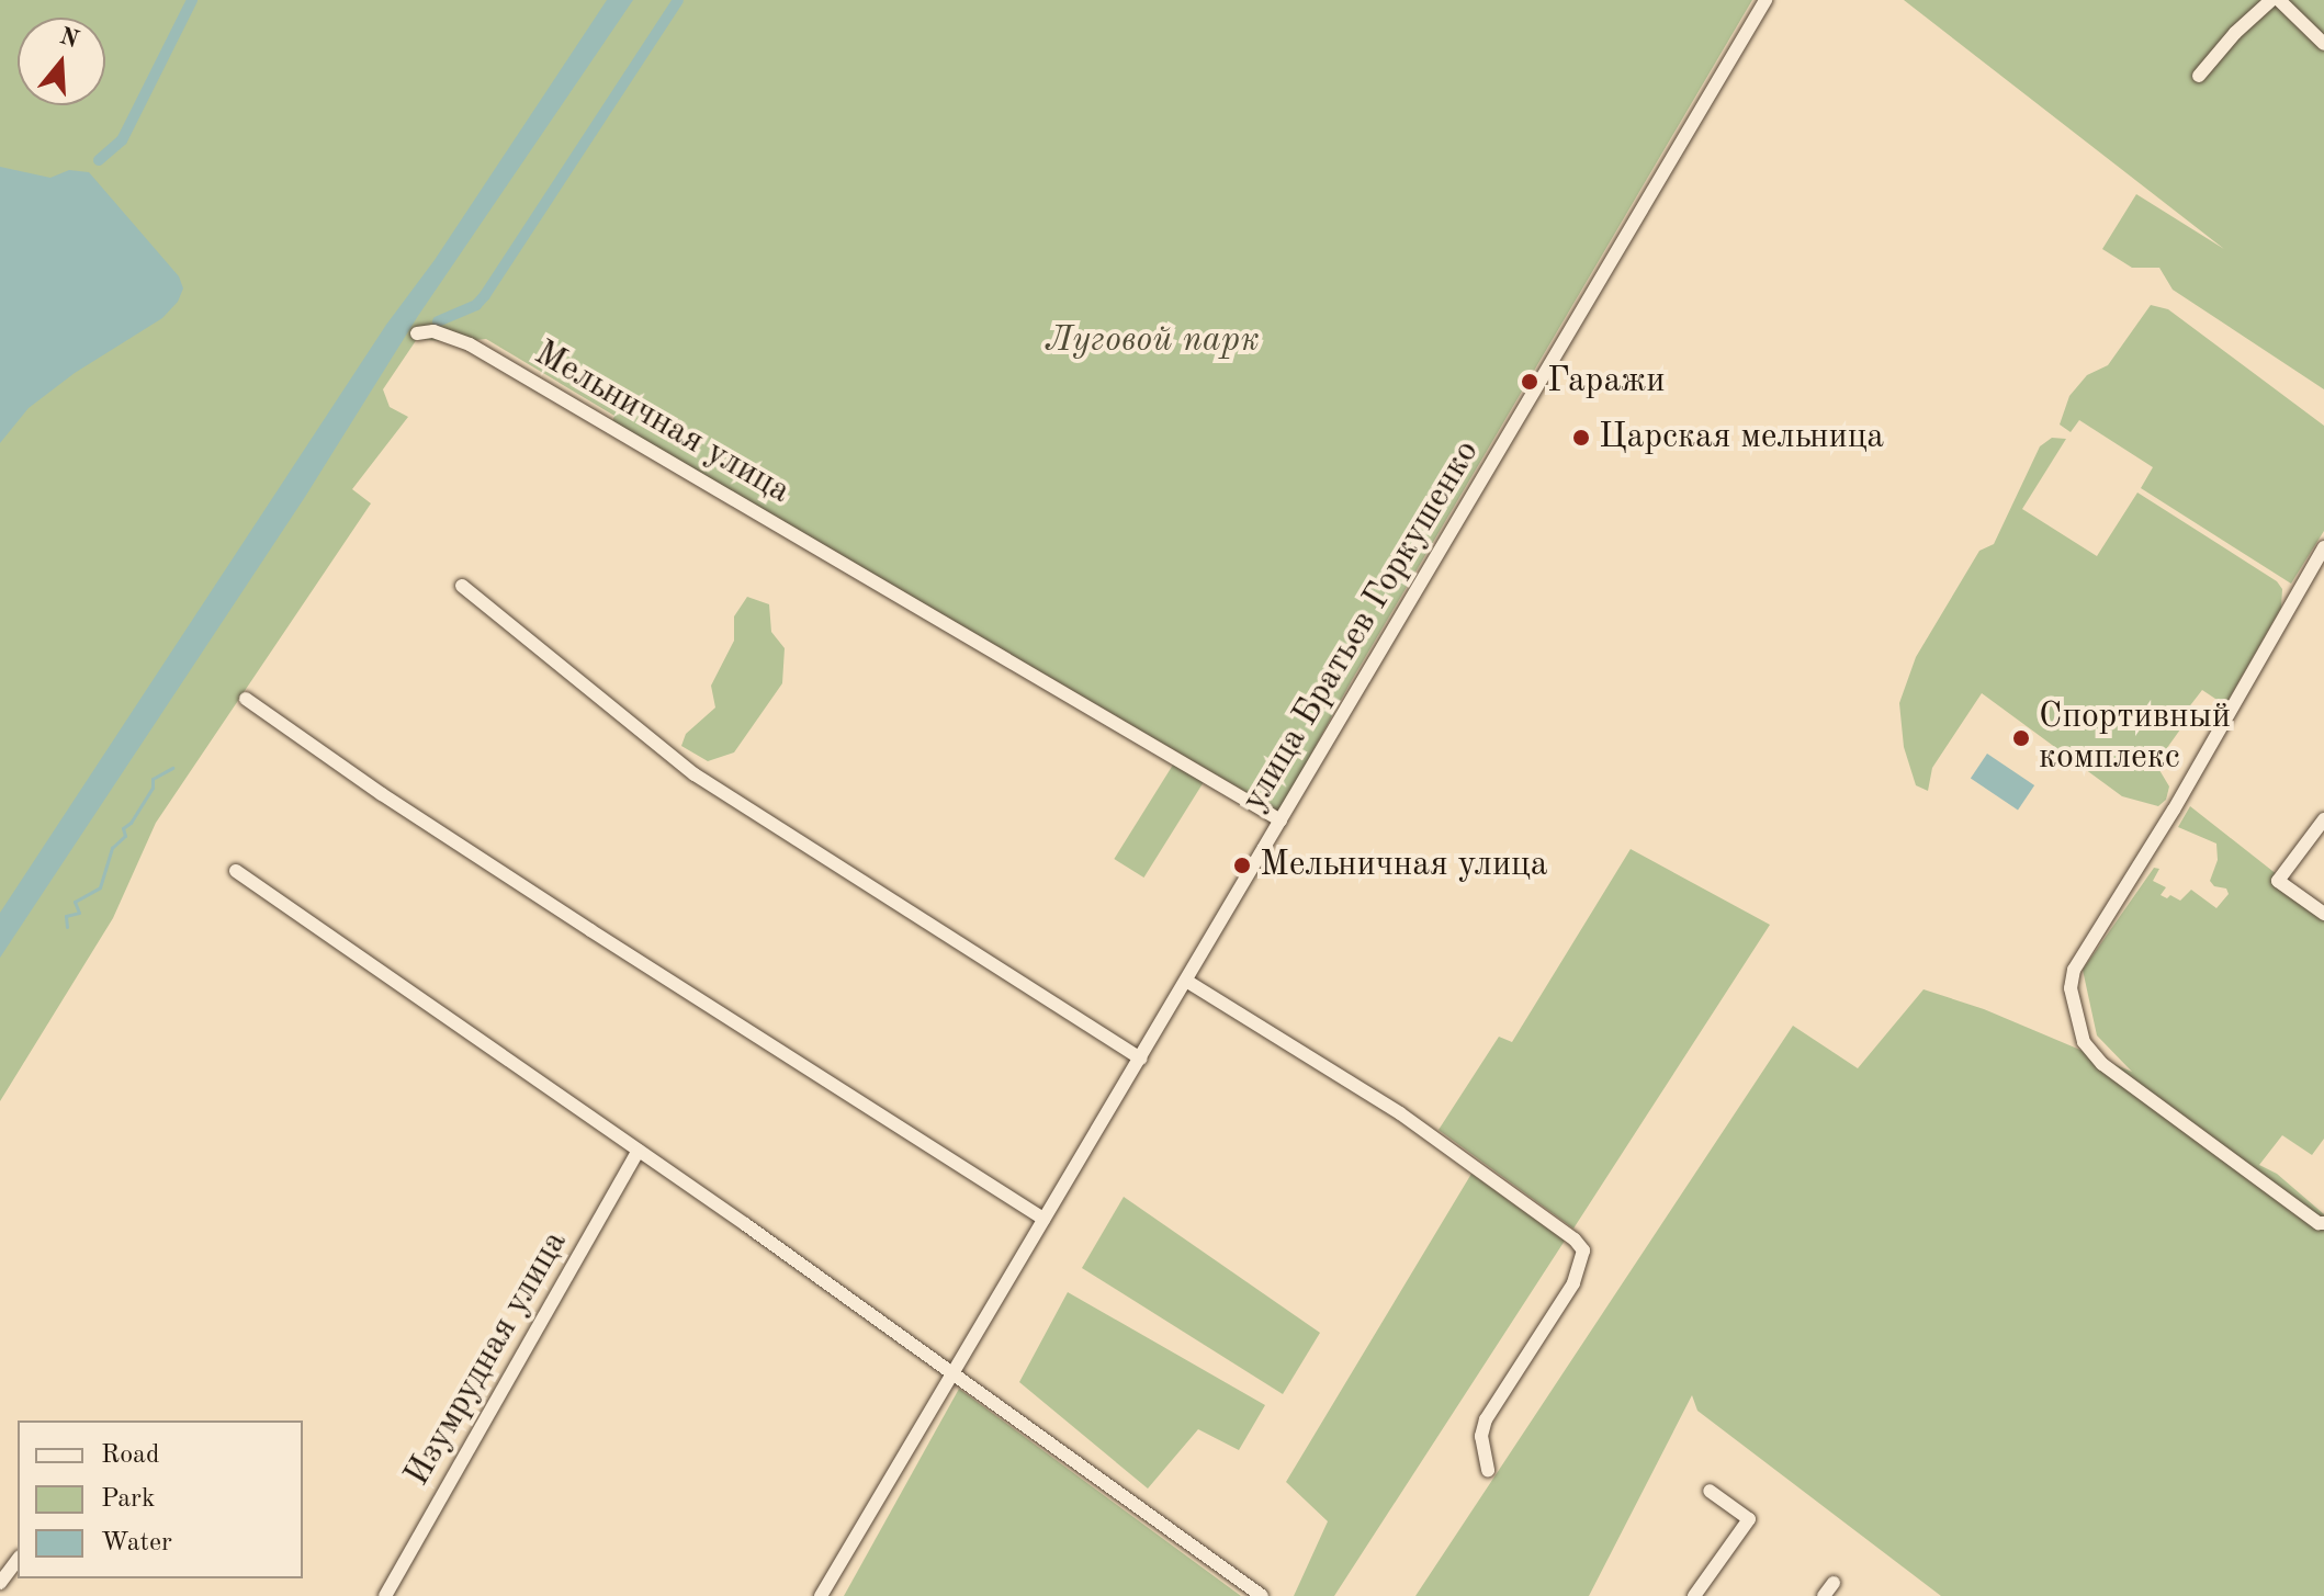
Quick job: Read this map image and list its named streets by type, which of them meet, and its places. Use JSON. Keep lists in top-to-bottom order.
{
  "streets": {
    "street": ["Мельничная улица", "улица Братьев Горкушенко", "Изумрудная улица"]
  },
  "crossings": [
    ["Мельничная улица", "улица Братьев Горкушенко"]
  ],
  "parks": ["Луговой парк"],
  "places": [
    "Гаражи",
    "Царская мельница",
    "Спортивный комплекс",
    "Мельничная улица"
  ],
  "legend": ["Road", "Park", "Water"],
  "north": "top"
}
